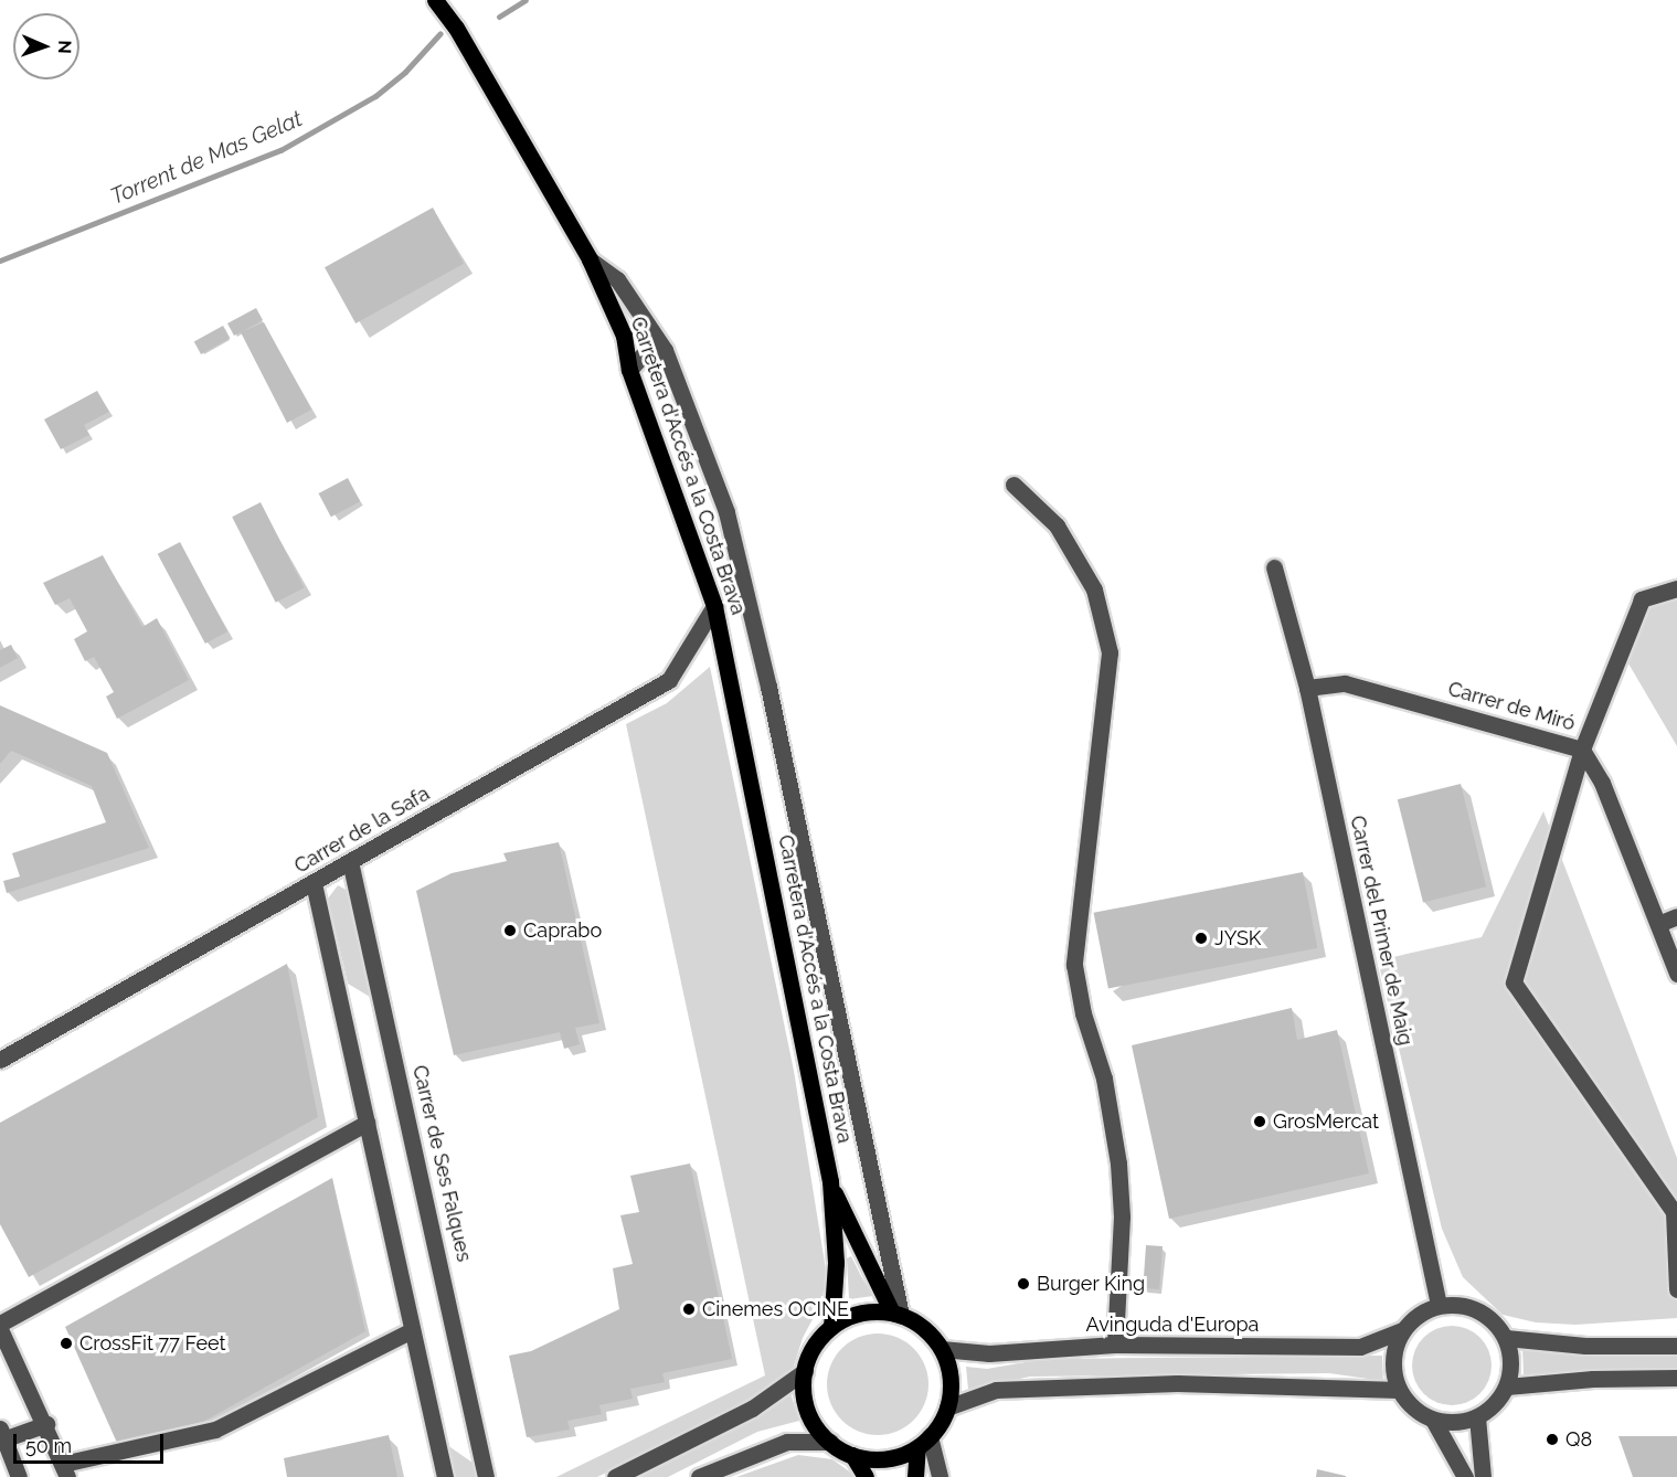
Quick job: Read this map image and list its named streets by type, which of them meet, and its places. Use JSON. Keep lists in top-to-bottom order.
{
  "streets": {
    "main road": ["Carretera d'Accés a la Costa Brava"],
    "street": [
      "Carrer de Miró",
      "Carrer de la Safa",
      "Carrer del Primer de Maig",
      "Carrer de Ses Falques",
      "Avinguda d'Europa"
    ]
  },
  "crossings": [
    ["Carretera d'Accés a la Costa Brava", "Carrer de la Safa"],
    ["Carretera d'Accés a la Costa Brava", "Avinguda d'Europa"],
    ["Carrer de Miró", "Carrer del Primer de Maig"],
    ["Carrer de la Safa", "Carrer de Ses Falques"],
    ["Carrer del Primer de Maig", "Avinguda d'Europa"]
  ],
  "water": ["Torrent de Mas Gelat"],
  "places": [
    "Caprabo",
    "JYSK",
    "GrosMercat",
    "Burger King",
    "Cinemes OCINE",
    "CrossFit 77 Feet",
    "Q8"
  ],
  "scale_bar": "50 m",
  "north": "right"
}
